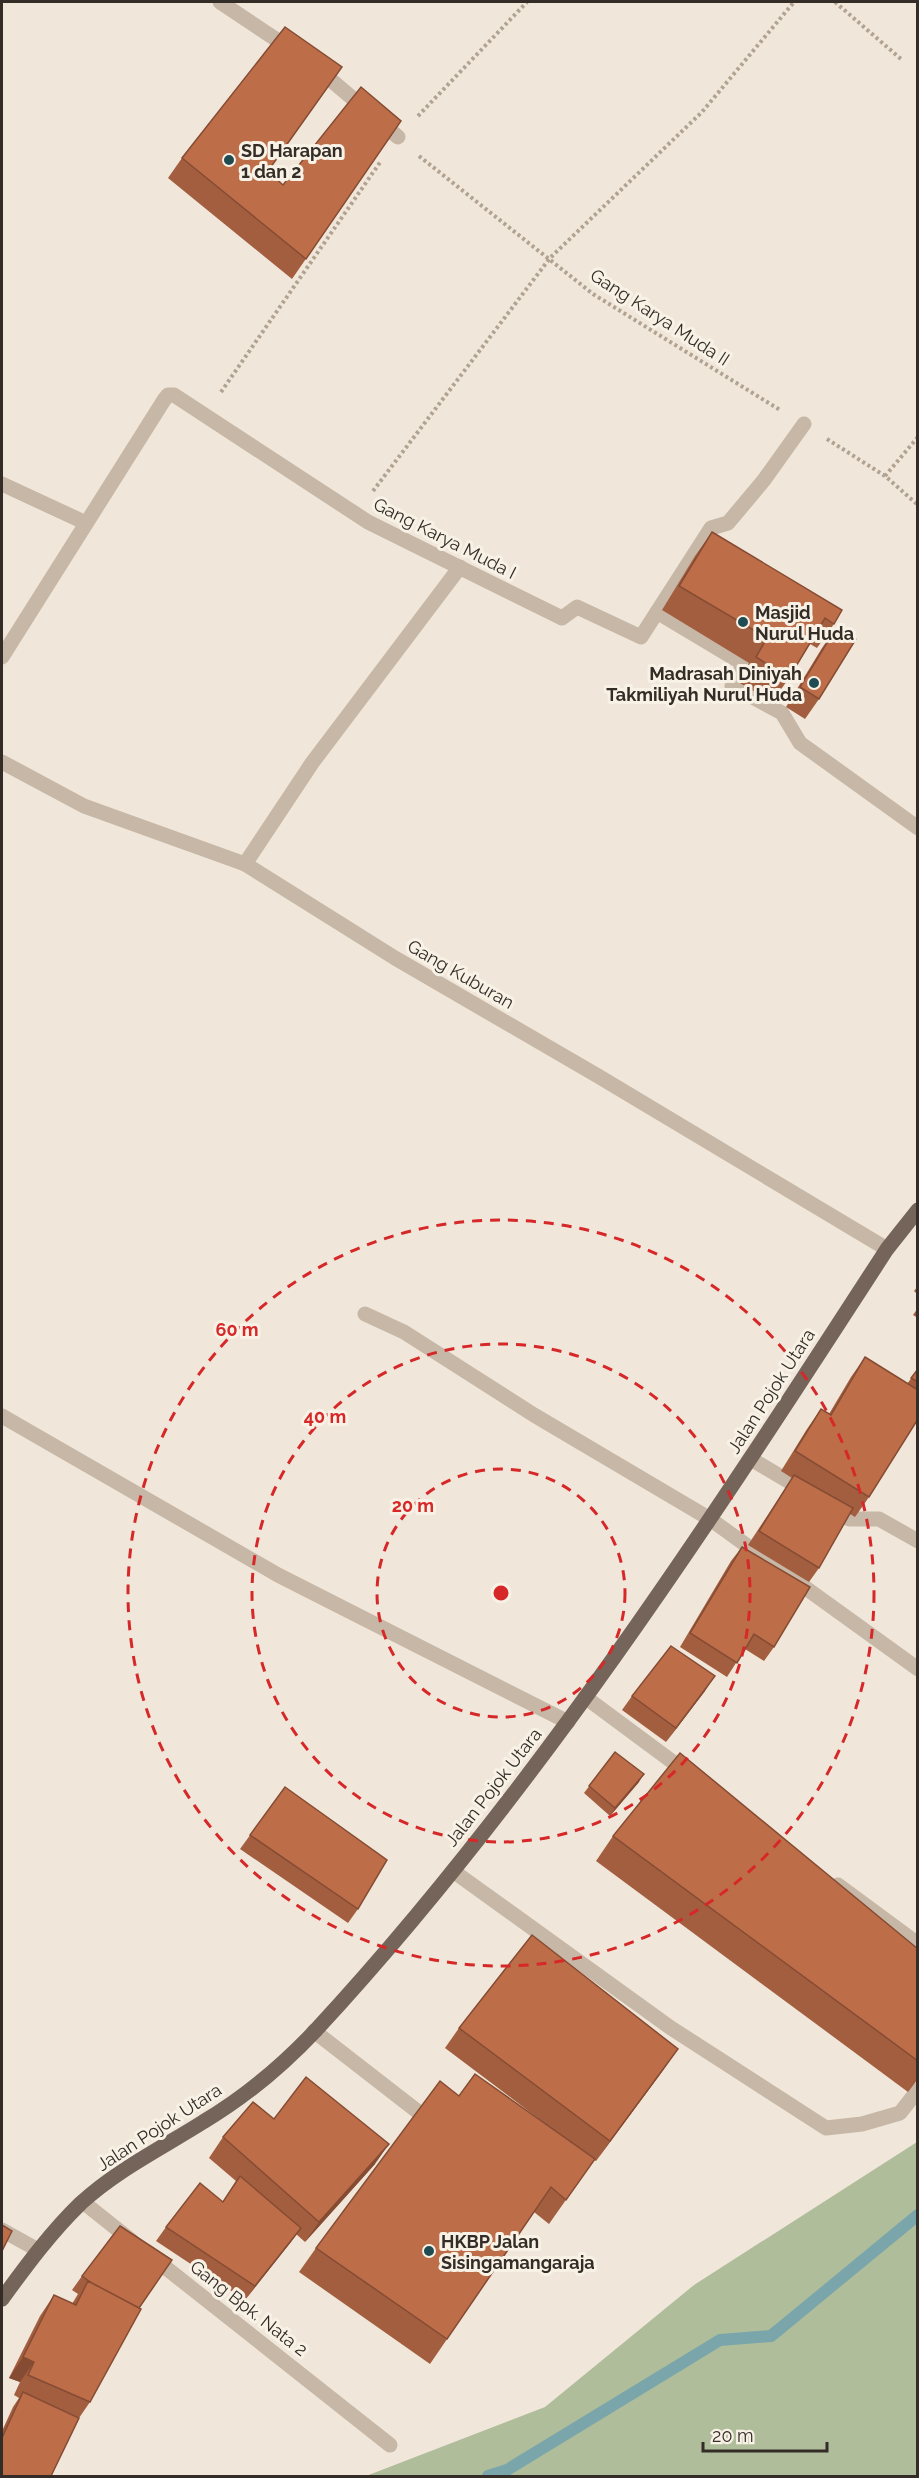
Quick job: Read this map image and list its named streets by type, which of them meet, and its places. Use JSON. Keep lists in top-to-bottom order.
{
  "streets": {
    "main road": ["Jalan Pojok Utara"],
    "street": ["Gang Karya Muda I", "Gang Kuburan", "Gang Bpk. Nata 2"],
    "path": ["Gang Karya Muda II"]
  },
  "crossings": [
    ["Gang Kuburan", "Jalan Pojok Utara"],
    ["Jalan Pojok Utara", "Gang Bpk. Nata 2"]
  ],
  "places": [
    "SD Harapan 1 dan 2",
    "Masjid Nurul Huda",
    "Madrasah Diniyah Takmiliyah Nurul Huda",
    "HKBP Jalan Sisingamangaraja"
  ],
  "scale_bar": "20 m",
  "rings": ["60 m", "40 m", "20 m"]
}
